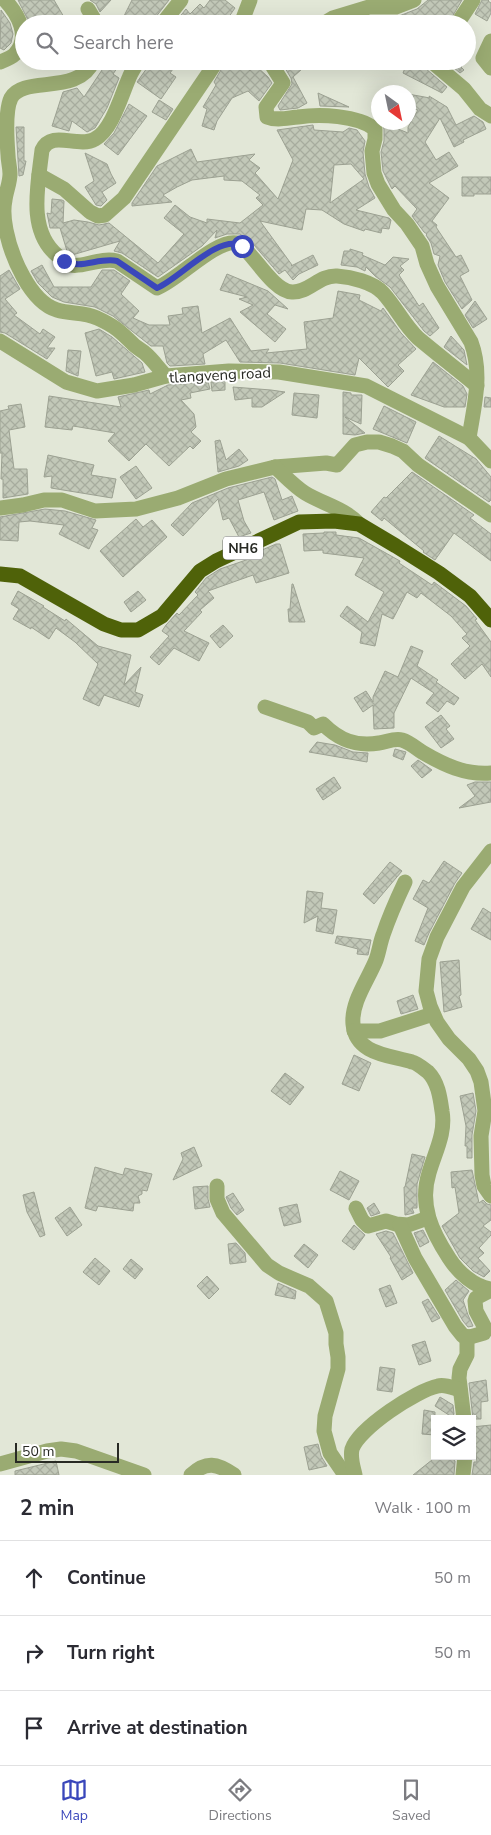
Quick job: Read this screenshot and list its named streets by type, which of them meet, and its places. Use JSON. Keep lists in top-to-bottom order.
{
  "streets": {
    "highway": ["NH6"],
    "street": ["tlangveng road"]
  },
  "scale_bar": "50 m",
  "north": "bottom right",
  "page": {
    "search": "Search here",
    "scale": "50 m",
    "heading": ["2 min", "Walk · 100 m"],
    "list": [
      ["Continue", "50 m"],
      ["Turn right", "50 m"],
      "Arrive at destination"
    ],
    "nav": ["Map", "Directions", "Saved"]
  }
}
